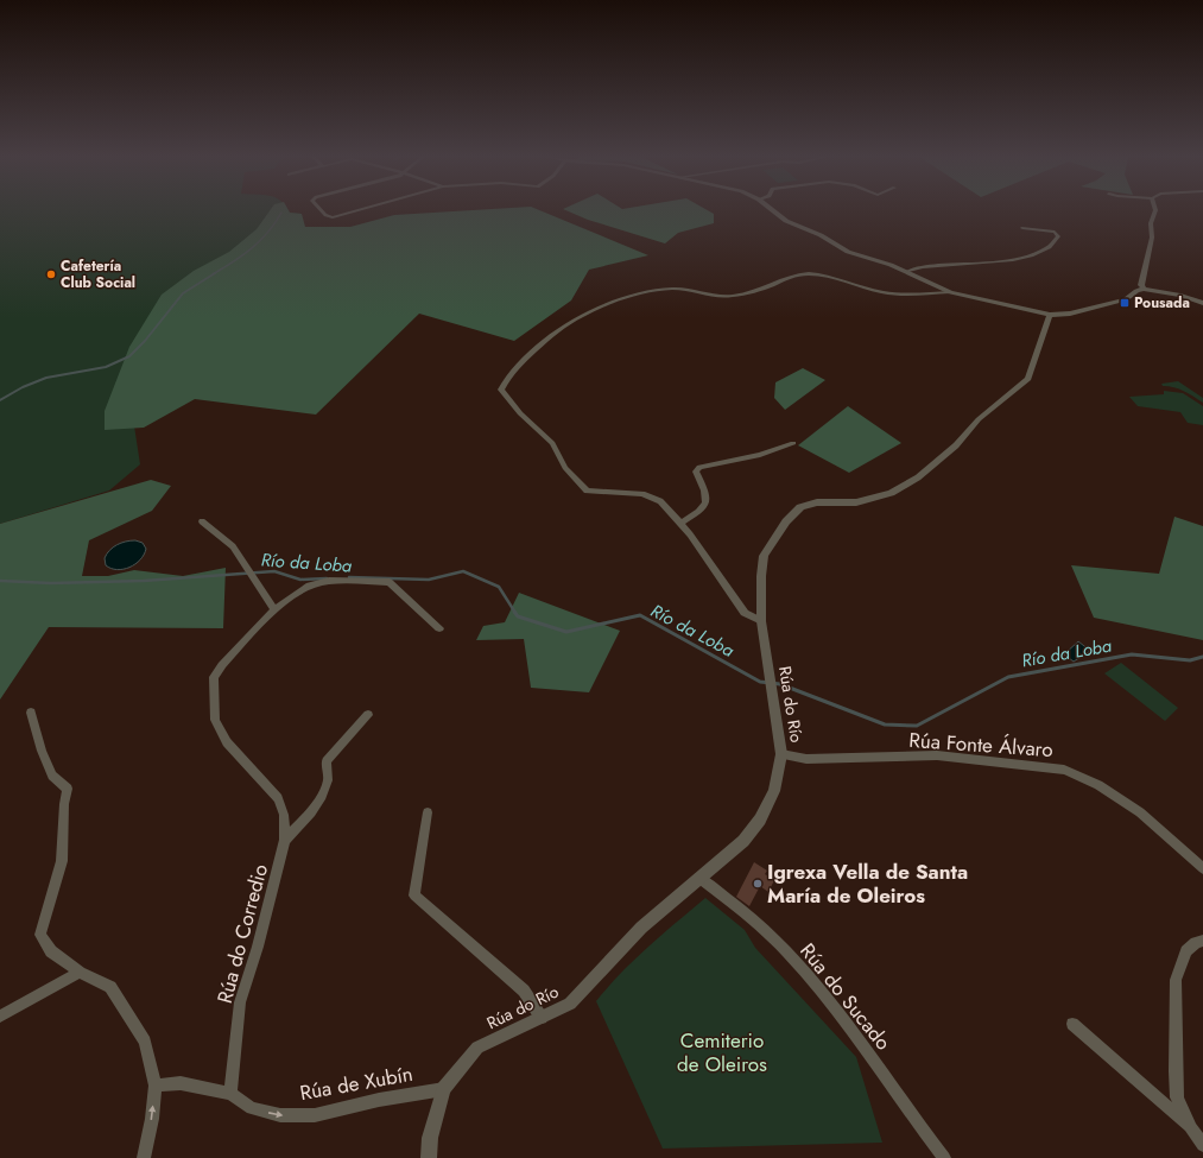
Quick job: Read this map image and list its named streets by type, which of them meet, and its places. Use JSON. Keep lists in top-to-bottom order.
{
  "streets": {
    "street": [
      "Rúa do Río",
      "Rúa Fonte Álvaro",
      "Rúa do Corredio",
      "Rúa do Sucado",
      "Rúa de Xubín"
    ]
  },
  "crossings": [
    ["Rúa do Río", "Rúa Fonte Álvaro"],
    ["Rúa do Río", "Rúa do Sucado"],
    ["Rúa do Río", "Rúa de Xubín"],
    ["Rúa do Corredio", "Rúa de Xubín"]
  ],
  "one_way": ["Rúa de Xubín"],
  "water": ["Río da Loba"],
  "parks": ["Cemiterio de Oleiros"],
  "places": {
    "other": ["Cafetería Club Social", "Igrexa Vella de Santa María de Oleiros"],
    "transit": ["Pousada"]
  }
}
